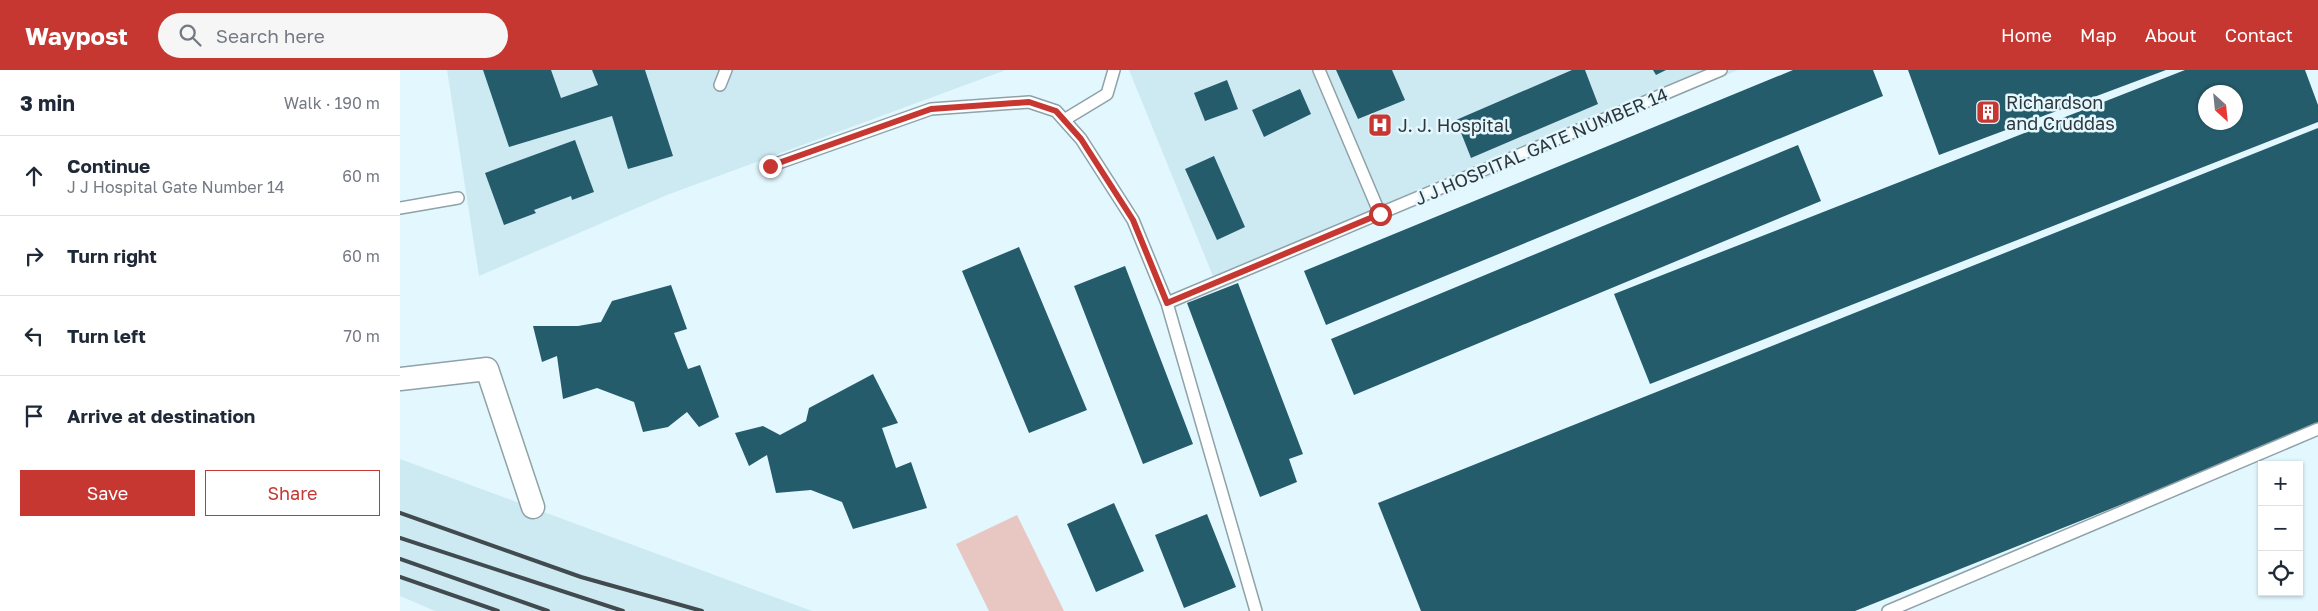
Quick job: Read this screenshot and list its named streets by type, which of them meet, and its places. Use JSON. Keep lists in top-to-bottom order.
{
  "streets": {
    "lane": ["J J HOSPITAL GATE NUMBER 14"]
  },
  "places": {
    "building": ["Richardson and Cruddas"],
    "hospital": ["J. J. Hospital"]
  },
  "north": "bottom right",
  "page": {
    "header": "Waypost",
    "search": "Search here",
    "nav": [
      "Home",
      "Map",
      "About",
      "Contact"
    ],
    "heading": ["3 min", "Walk · 190 m"],
    "list": [
      ["Continue", "J J Hospital Gate Number 14", "60 m"],
      ["Turn right", "60 m"],
      ["Turn left", "70 m"],
      "Arrive at destination"
    ],
    "buttons": ["Save", "Share"],
    "map_buttons": ["+", "−"]
  }
}
